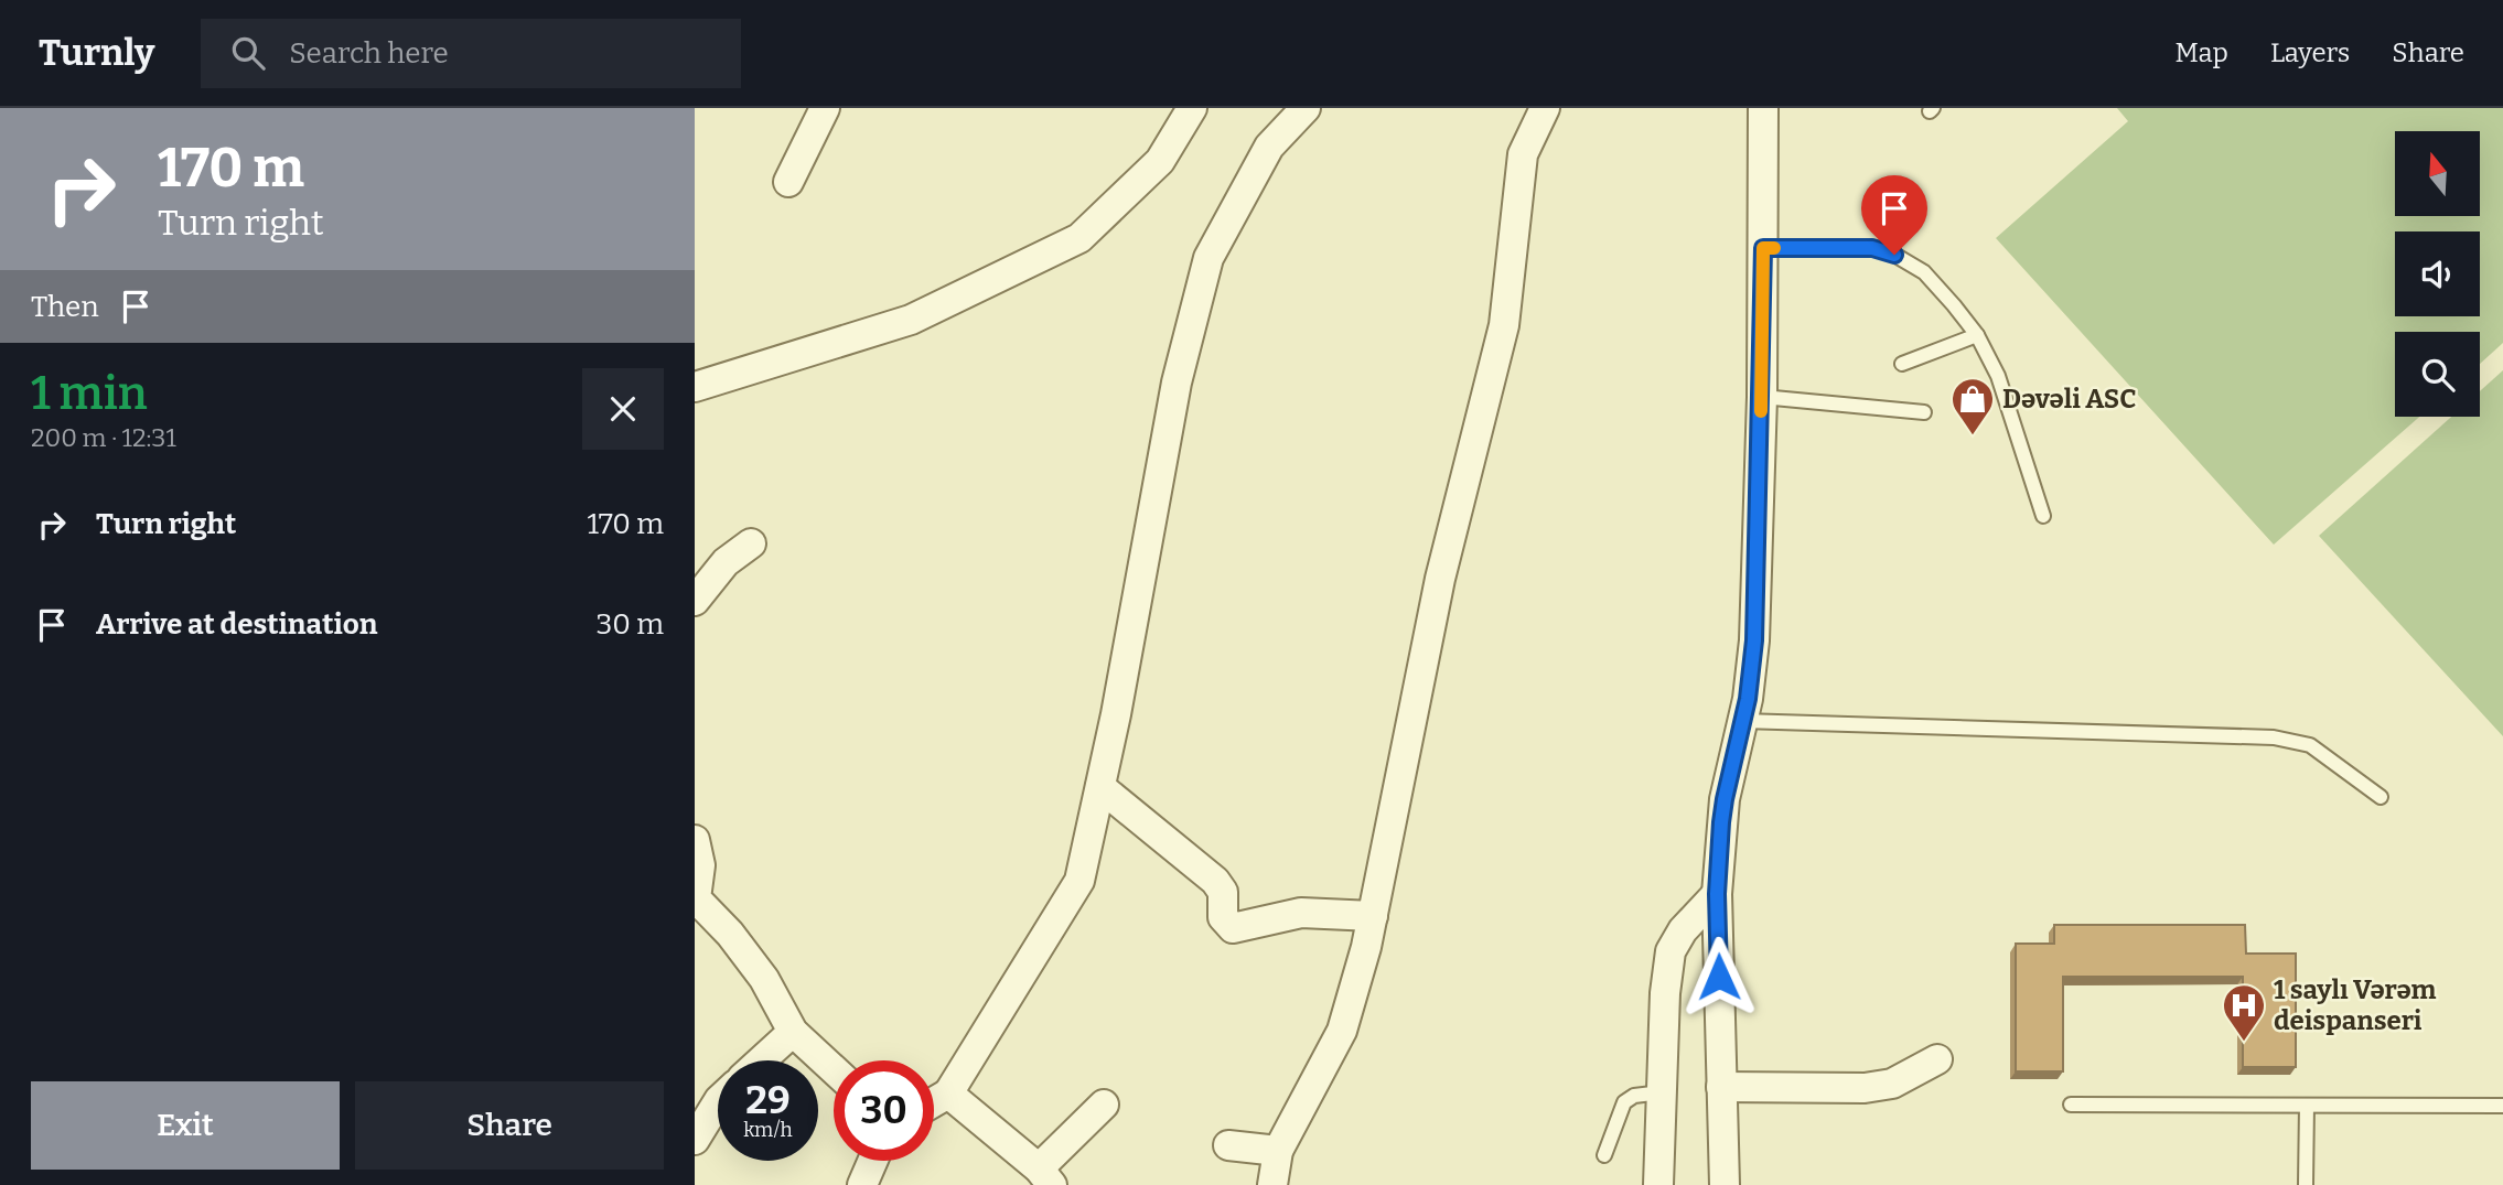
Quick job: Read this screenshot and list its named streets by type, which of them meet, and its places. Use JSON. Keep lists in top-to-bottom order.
{
  "places": {
    "shop": ["Dəvəli ASC"],
    "hospital": ["1 saylı Vərəm deispanseri"]
  },
  "north": "top",
  "page": {
    "header": "Turnly",
    "search": "Search here",
    "nav": ["Map", "Layers", "Share"],
    "turn": ["170 m", "Turn right"],
    "then": "Then",
    "heading": ["1 min", "200 m · 12:31"],
    "list": [
      {
        "name": "Turn right",
        "value": "170 m"
      },
      {
        "name": "Arrive at destination",
        "value": "30 m"
      }
    ],
    "speed": "29 km/h",
    "limit": "30",
    "buttons": ["Exit", "Share"]
  }
}
